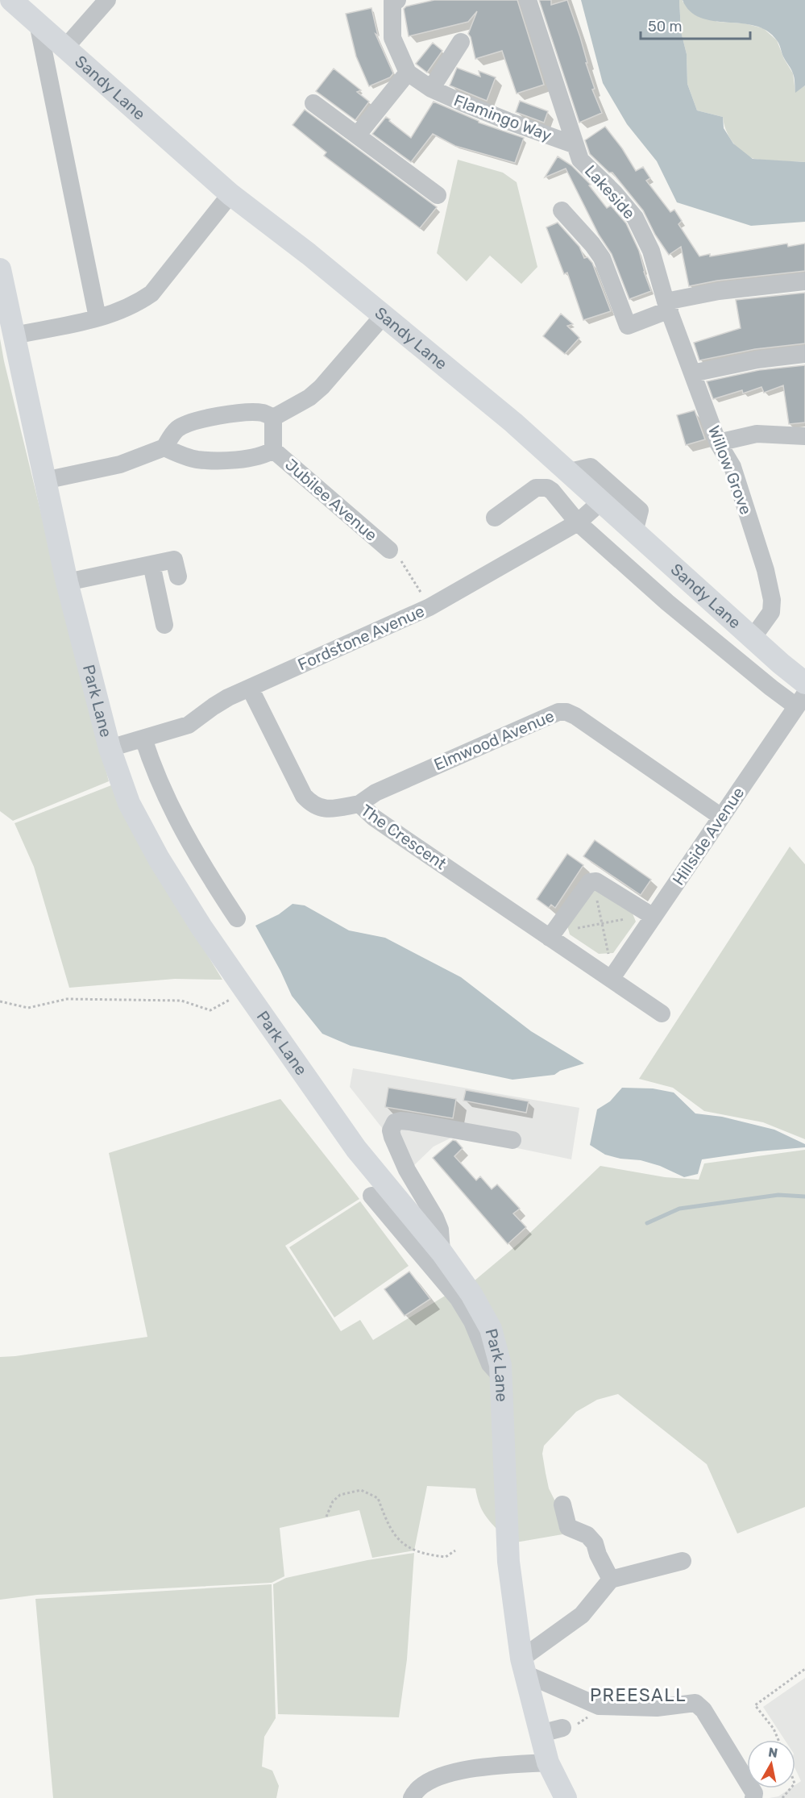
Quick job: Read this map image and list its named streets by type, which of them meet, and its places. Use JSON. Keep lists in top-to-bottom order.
{
  "streets": {
    "main road": ["Sandy Lane", "Park Lane"],
    "street": [
      "Flamingo Way",
      "Lakeside",
      "Willow Grove",
      "Jubilee Avenue",
      "Fordstone Avenue",
      "Elmwood Avenue",
      "Hillside Avenue",
      "The Crescent"
    ]
  },
  "crossings": [
    ["Sandy Lane", "Willow Grove"],
    ["Sandy Lane", "Fordstone Avenue"],
    ["Sandy Lane", "Hillside Avenue"],
    ["Flamingo Way", "Lakeside"],
    ["Lakeside", "Willow Grove"],
    ["Fordstone Avenue", "Park Lane"],
    ["Fordstone Avenue", "The Crescent"],
    ["Elmwood Avenue", "Hillside Avenue"],
    ["Elmwood Avenue", "The Crescent"],
    ["Hillside Avenue", "The Crescent"]
  ],
  "districts": ["PREESALL"],
  "scale_bar": "50 m",
  "north": "top"
}
